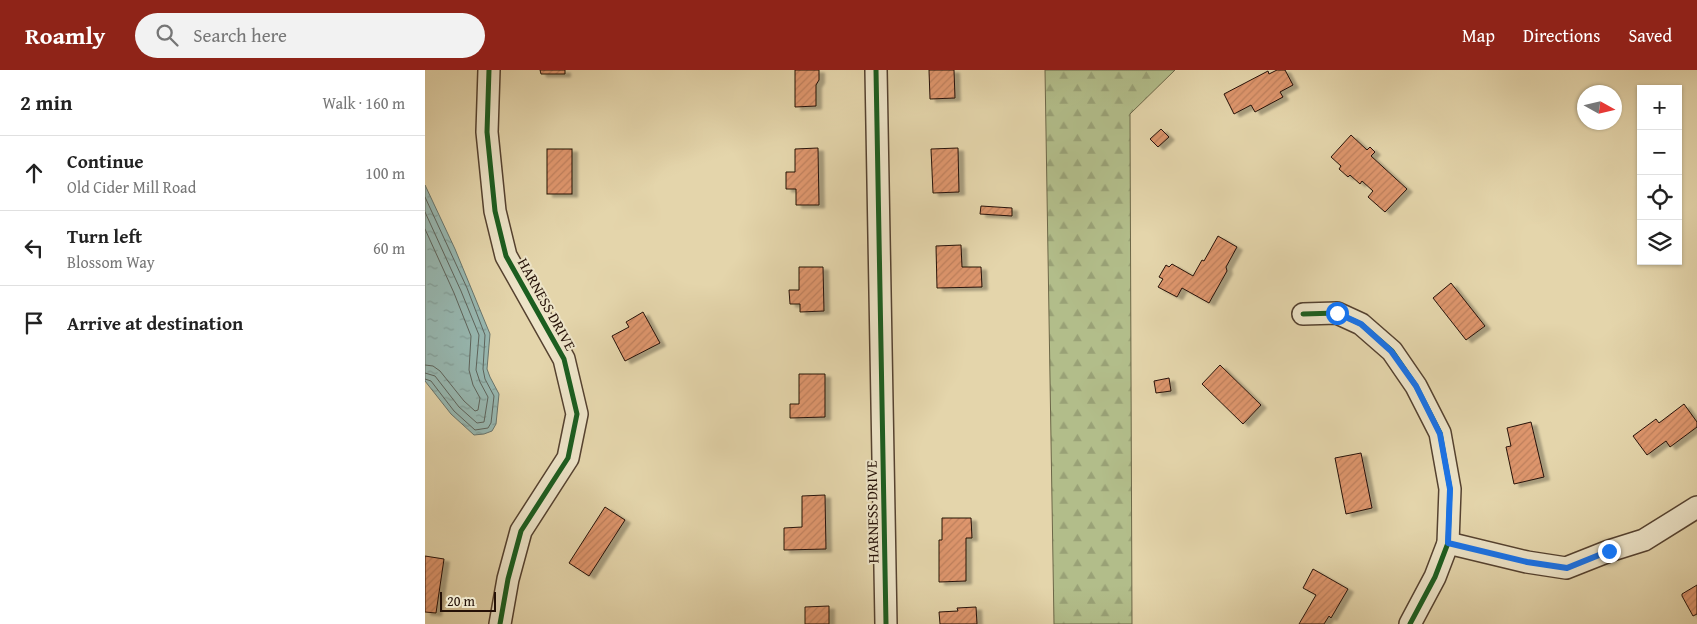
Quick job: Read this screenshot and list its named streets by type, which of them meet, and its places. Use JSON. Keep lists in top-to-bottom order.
{
  "streets": {
    "street": ["HARNESS DRIVE"]
  },
  "scale_bar": "20 m",
  "north": "right",
  "page": {
    "header": "Roamly",
    "search": "Search here",
    "nav": ["Map", "Directions", "Saved"],
    "heading": ["2 min", "Walk · 160 m"],
    "map_buttons": ["+", "−"],
    "list": [
      ["Continue", "Old Cider Mill Road", "100 m"],
      ["Turn left", "Blossom Way", "60 m"],
      "Arrive at destination"
    ],
    "scale": "20 m"
  }
}
